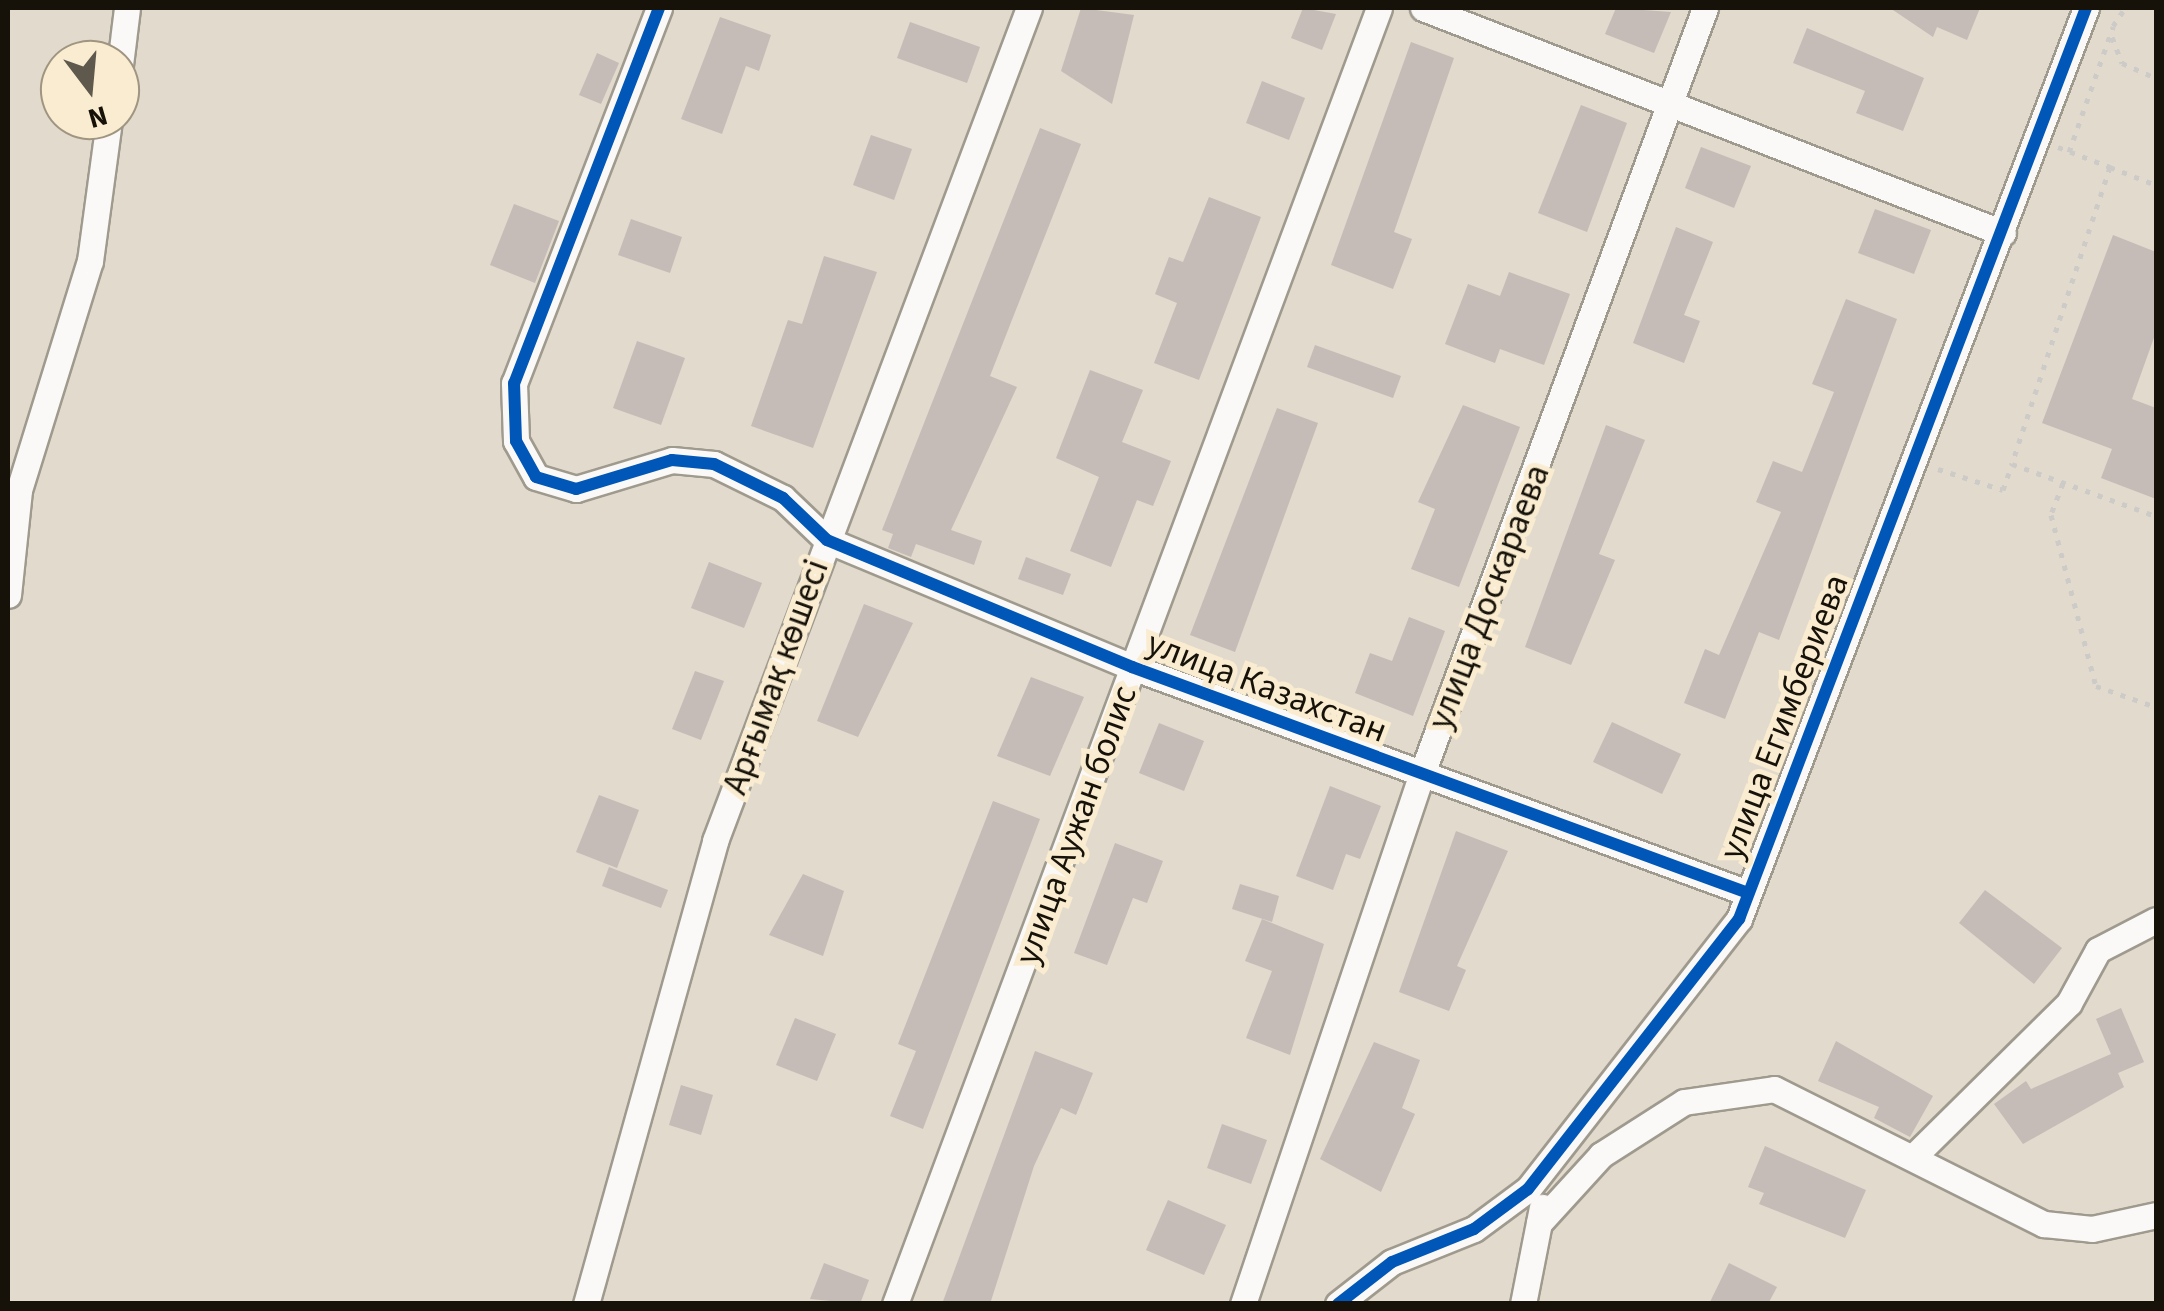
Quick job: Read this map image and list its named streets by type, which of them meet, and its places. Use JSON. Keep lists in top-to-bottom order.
{
  "streets": {
    "street": [
      "улица Доскараева",
      "Арғымақ көшесі",
      "улица Казахстан",
      "улица Егимбериева",
      "улица Аужан болис"
    ]
  },
  "crossings": [
    ["улица Доскараева", "улица Казахстан"],
    ["Арғымақ көшесі", "улица Казахстан"],
    ["улица Казахстан", "улица Егимбериева"],
    ["улица Казахстан", "улица Аужан болис"]
  ],
  "north": "bottom"
}
